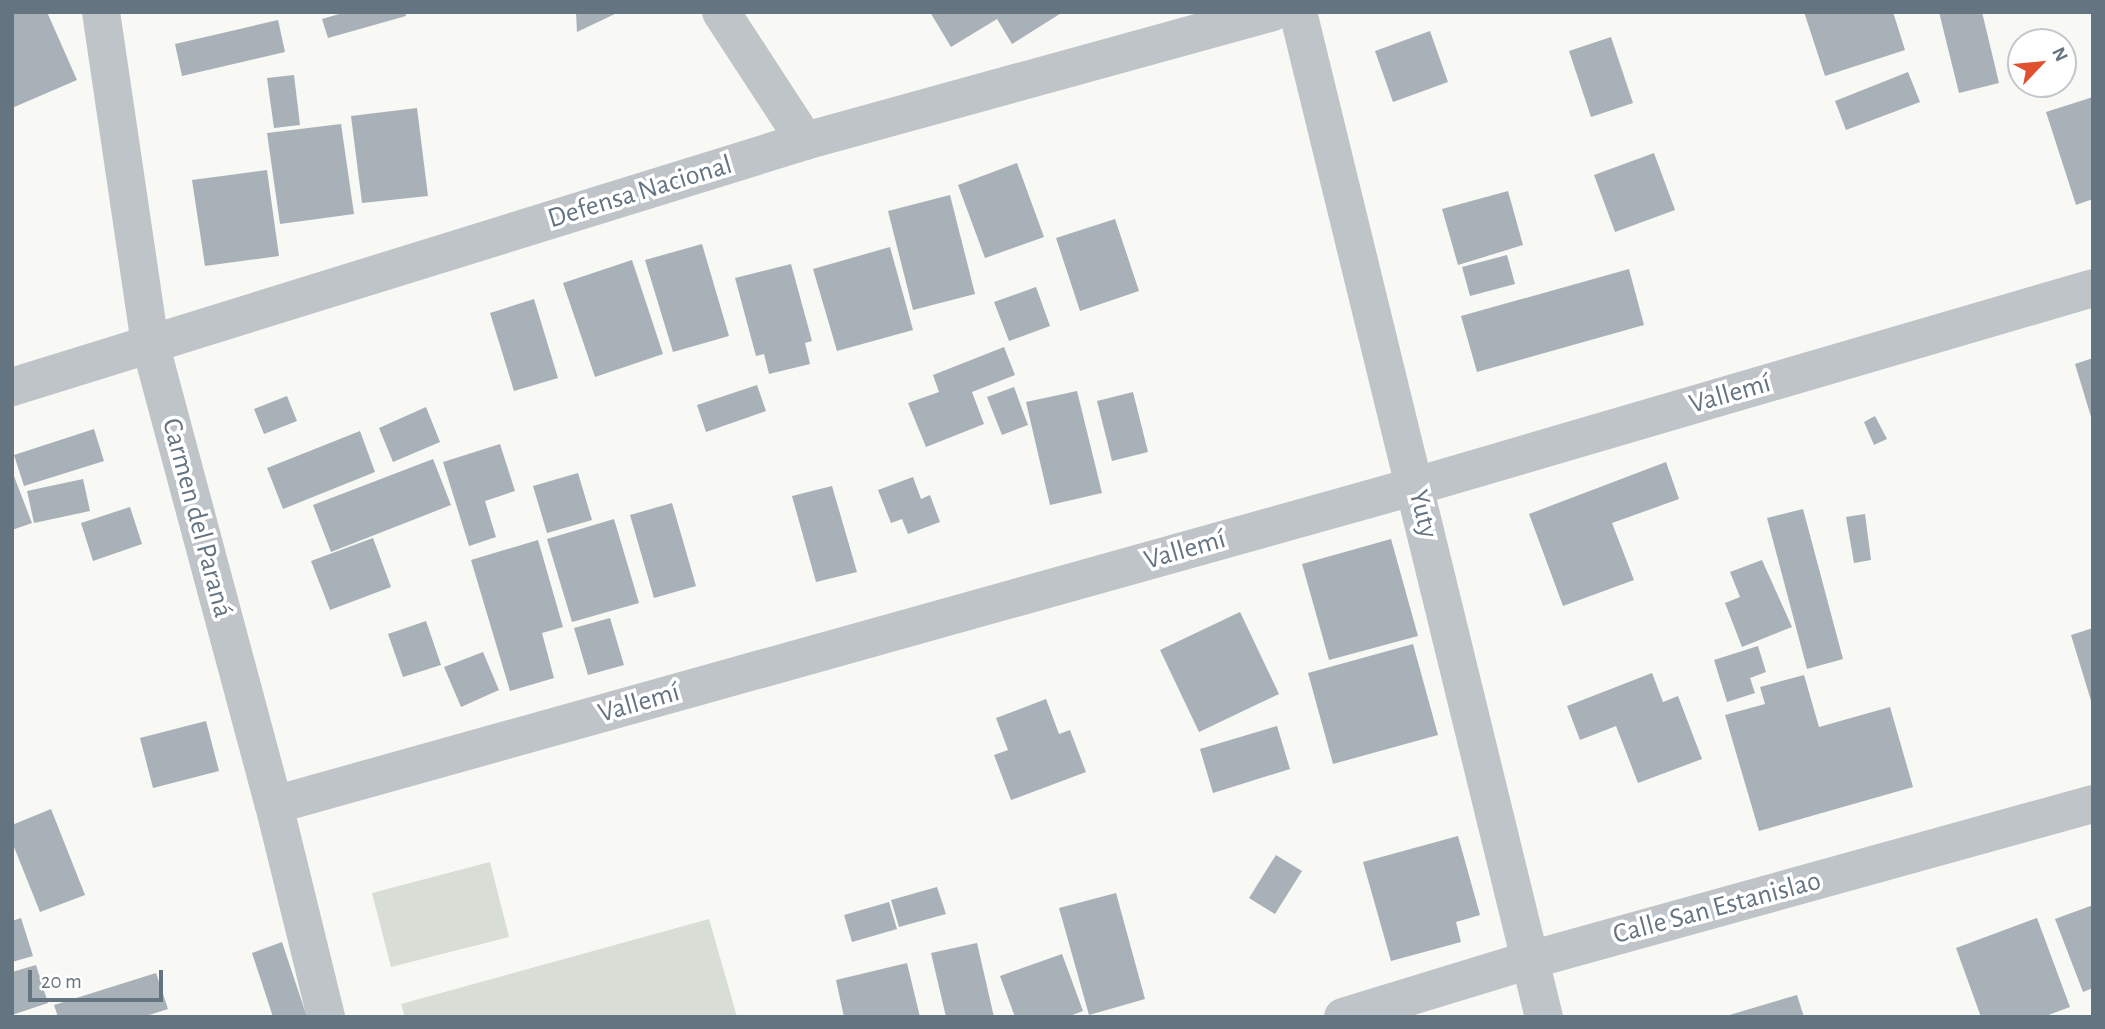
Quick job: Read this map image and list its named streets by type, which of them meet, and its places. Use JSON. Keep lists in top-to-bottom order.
{
  "streets": {
    "street": [
      "Defensa Nacional",
      "Vallemí",
      "Yuty",
      "Carmen del Paraná",
      "Calle San Estanislao"
    ]
  },
  "crossings": [
    ["Defensa Nacional", "Carmen del Paraná"],
    ["Vallemí", "Yuty"],
    ["Vallemí", "Carmen del Paraná"],
    ["Yuty", "Calle San Estanislao"]
  ],
  "scale_bar": "20 m",
  "north": "top right"
}
